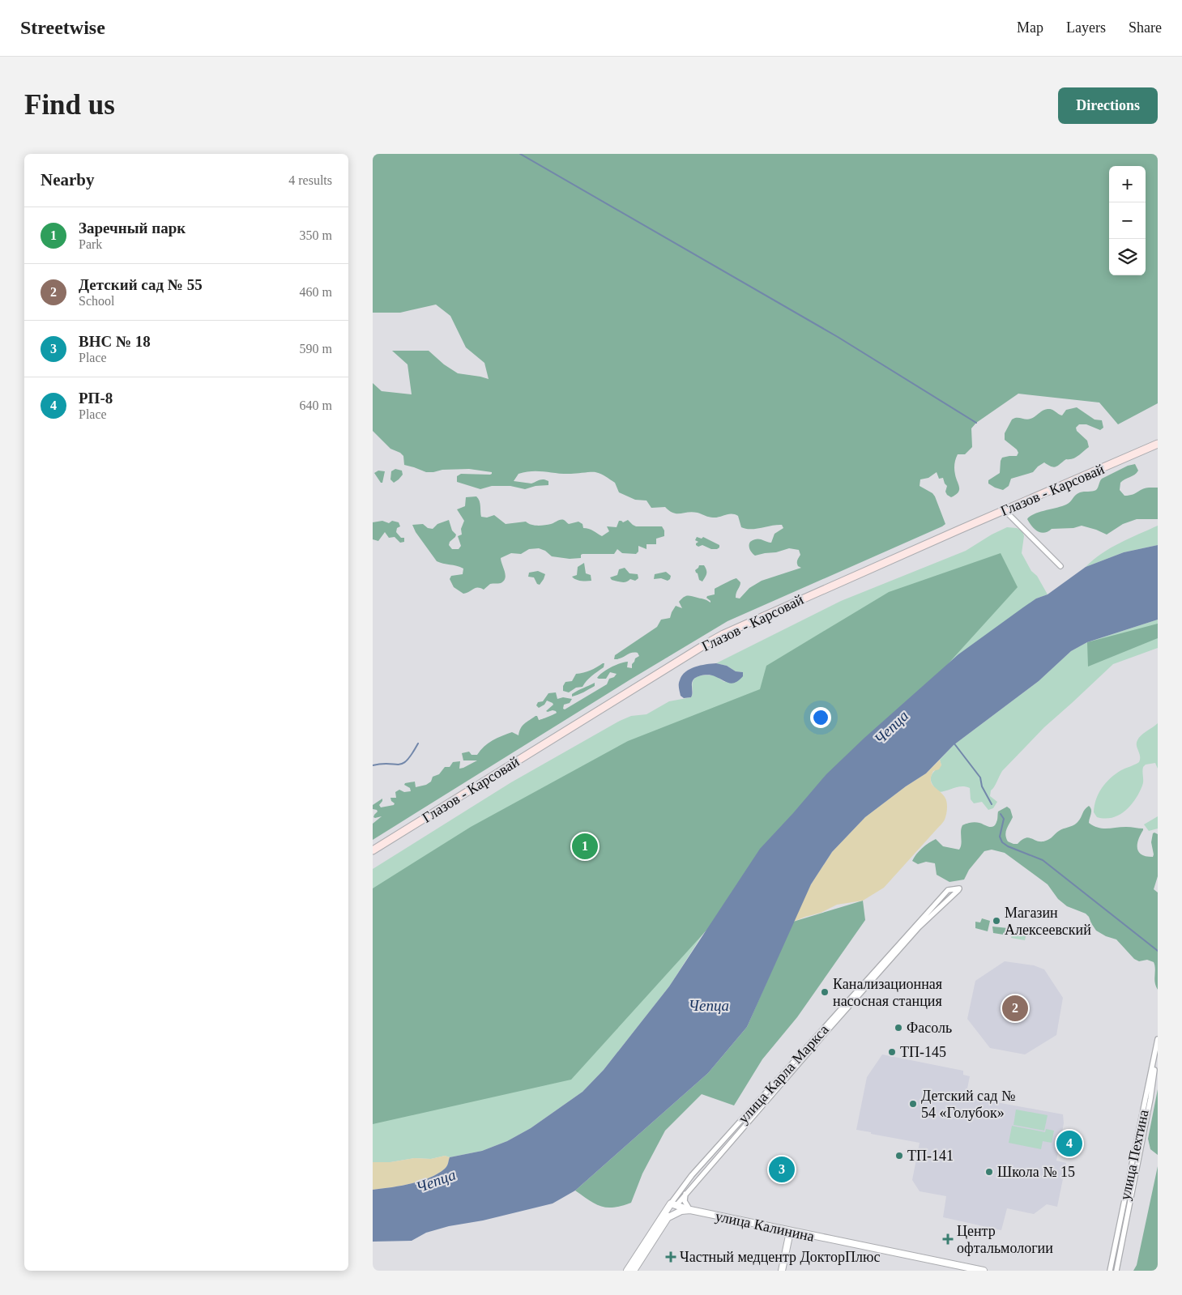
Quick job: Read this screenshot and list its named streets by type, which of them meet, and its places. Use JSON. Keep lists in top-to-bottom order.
{
  "streets": {
    "main road": ["Глазов - Карсовай"],
    "street": ["улица Карла Маркса", "улица Пехтина", "улица Калинина"]
  },
  "crossings": [
    ["улица Карла Маркса", "улица Калинина"]
  ],
  "water": ["Чепца"],
  "places": {
    "other": [
      "Магазин Алексеевский",
      "Канализационная насосная станция",
      "Фасоль",
      "ТП-145",
      "Детский сад № 54 «Голубок»",
      "ТП-141",
      "Школа № 15"
    ],
    "health": ["Центр офтальмологии", "Частный медцентр ДокторПлюс"]
  },
  "page": {
    "header": "Streetwise",
    "nav": ["Map", "Layers", "Share"],
    "buttons": "Directions",
    "title": "Find us",
    "heading": ["Nearby", "4 results"],
    "map_buttons": ["+", "−"],
    "list": [
      {
        "mark": "1",
        "name": "Заречный парк",
        "note": "Park",
        "value": "350 m"
      },
      {
        "mark": "2",
        "name": "Детский сад № 55",
        "note": "School",
        "value": "460 m"
      },
      {
        "mark": "3",
        "name": "ВНС № 18",
        "note": "Place",
        "value": "590 m"
      },
      {
        "mark": "4",
        "name": "РП-8",
        "note": "Place",
        "value": "640 m"
      }
    ],
    "pins": [
      "1",
      "2",
      "4",
      "3"
    ]
  }
}
